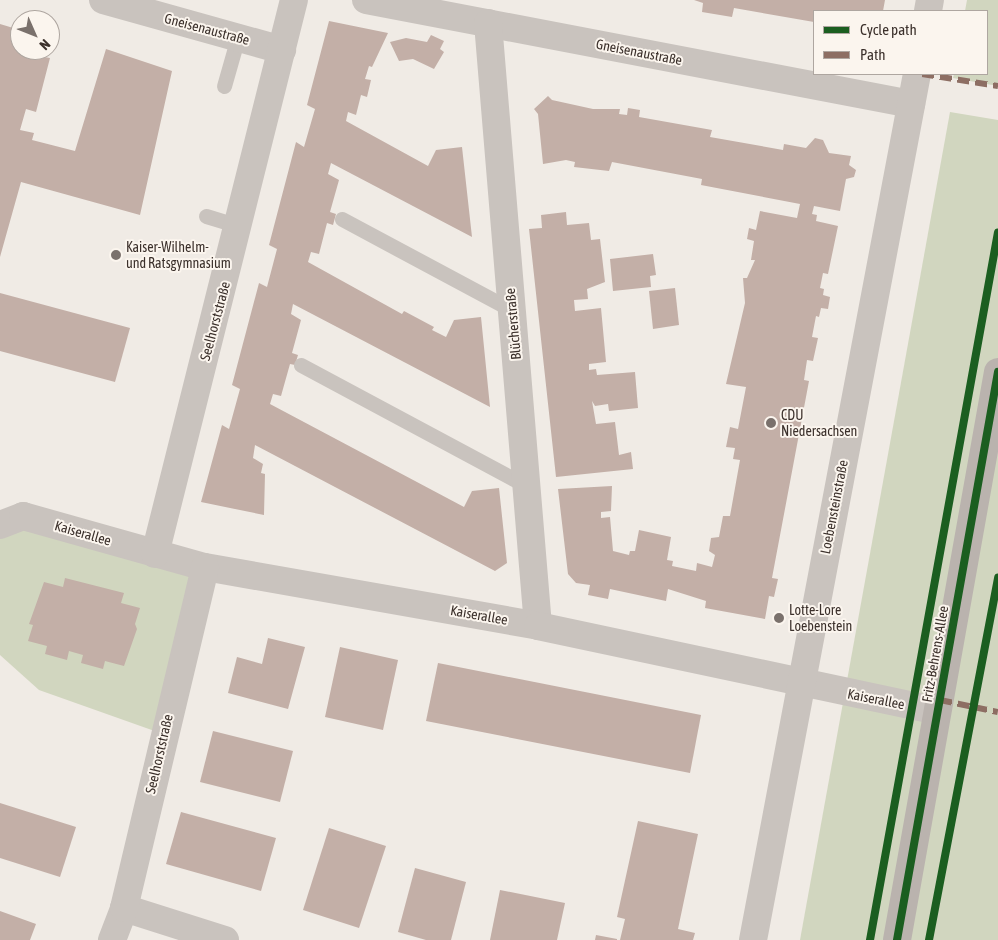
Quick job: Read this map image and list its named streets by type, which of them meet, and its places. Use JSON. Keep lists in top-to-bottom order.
{
  "streets": {
    "street": [
      "Gneisenaustraße",
      "Seelhorststraße",
      "Blücherstraße",
      "Loebensteinstraße",
      "Kaiserallee",
      "Fritz-Behrens-Allee"
    ]
  },
  "crossings": [
    ["Gneisenaustraße", "Seelhorststraße"],
    ["Gneisenaustraße", "Blücherstraße"],
    ["Gneisenaustraße", "Loebensteinstraße"],
    ["Seelhorststraße", "Kaiserallee"],
    ["Blücherstraße", "Kaiserallee"],
    ["Loebensteinstraße", "Kaiserallee"],
    ["Kaiserallee", "Fritz-Behrens-Allee"]
  ],
  "places": ["Kaiser-Wilhelm- und Ratsgymnasium", "CDU Niedersachsen", "Lotte-Lore Loebenstein"],
  "legend": ["Cycle path", "Path"],
  "north": "bottom right"
}
